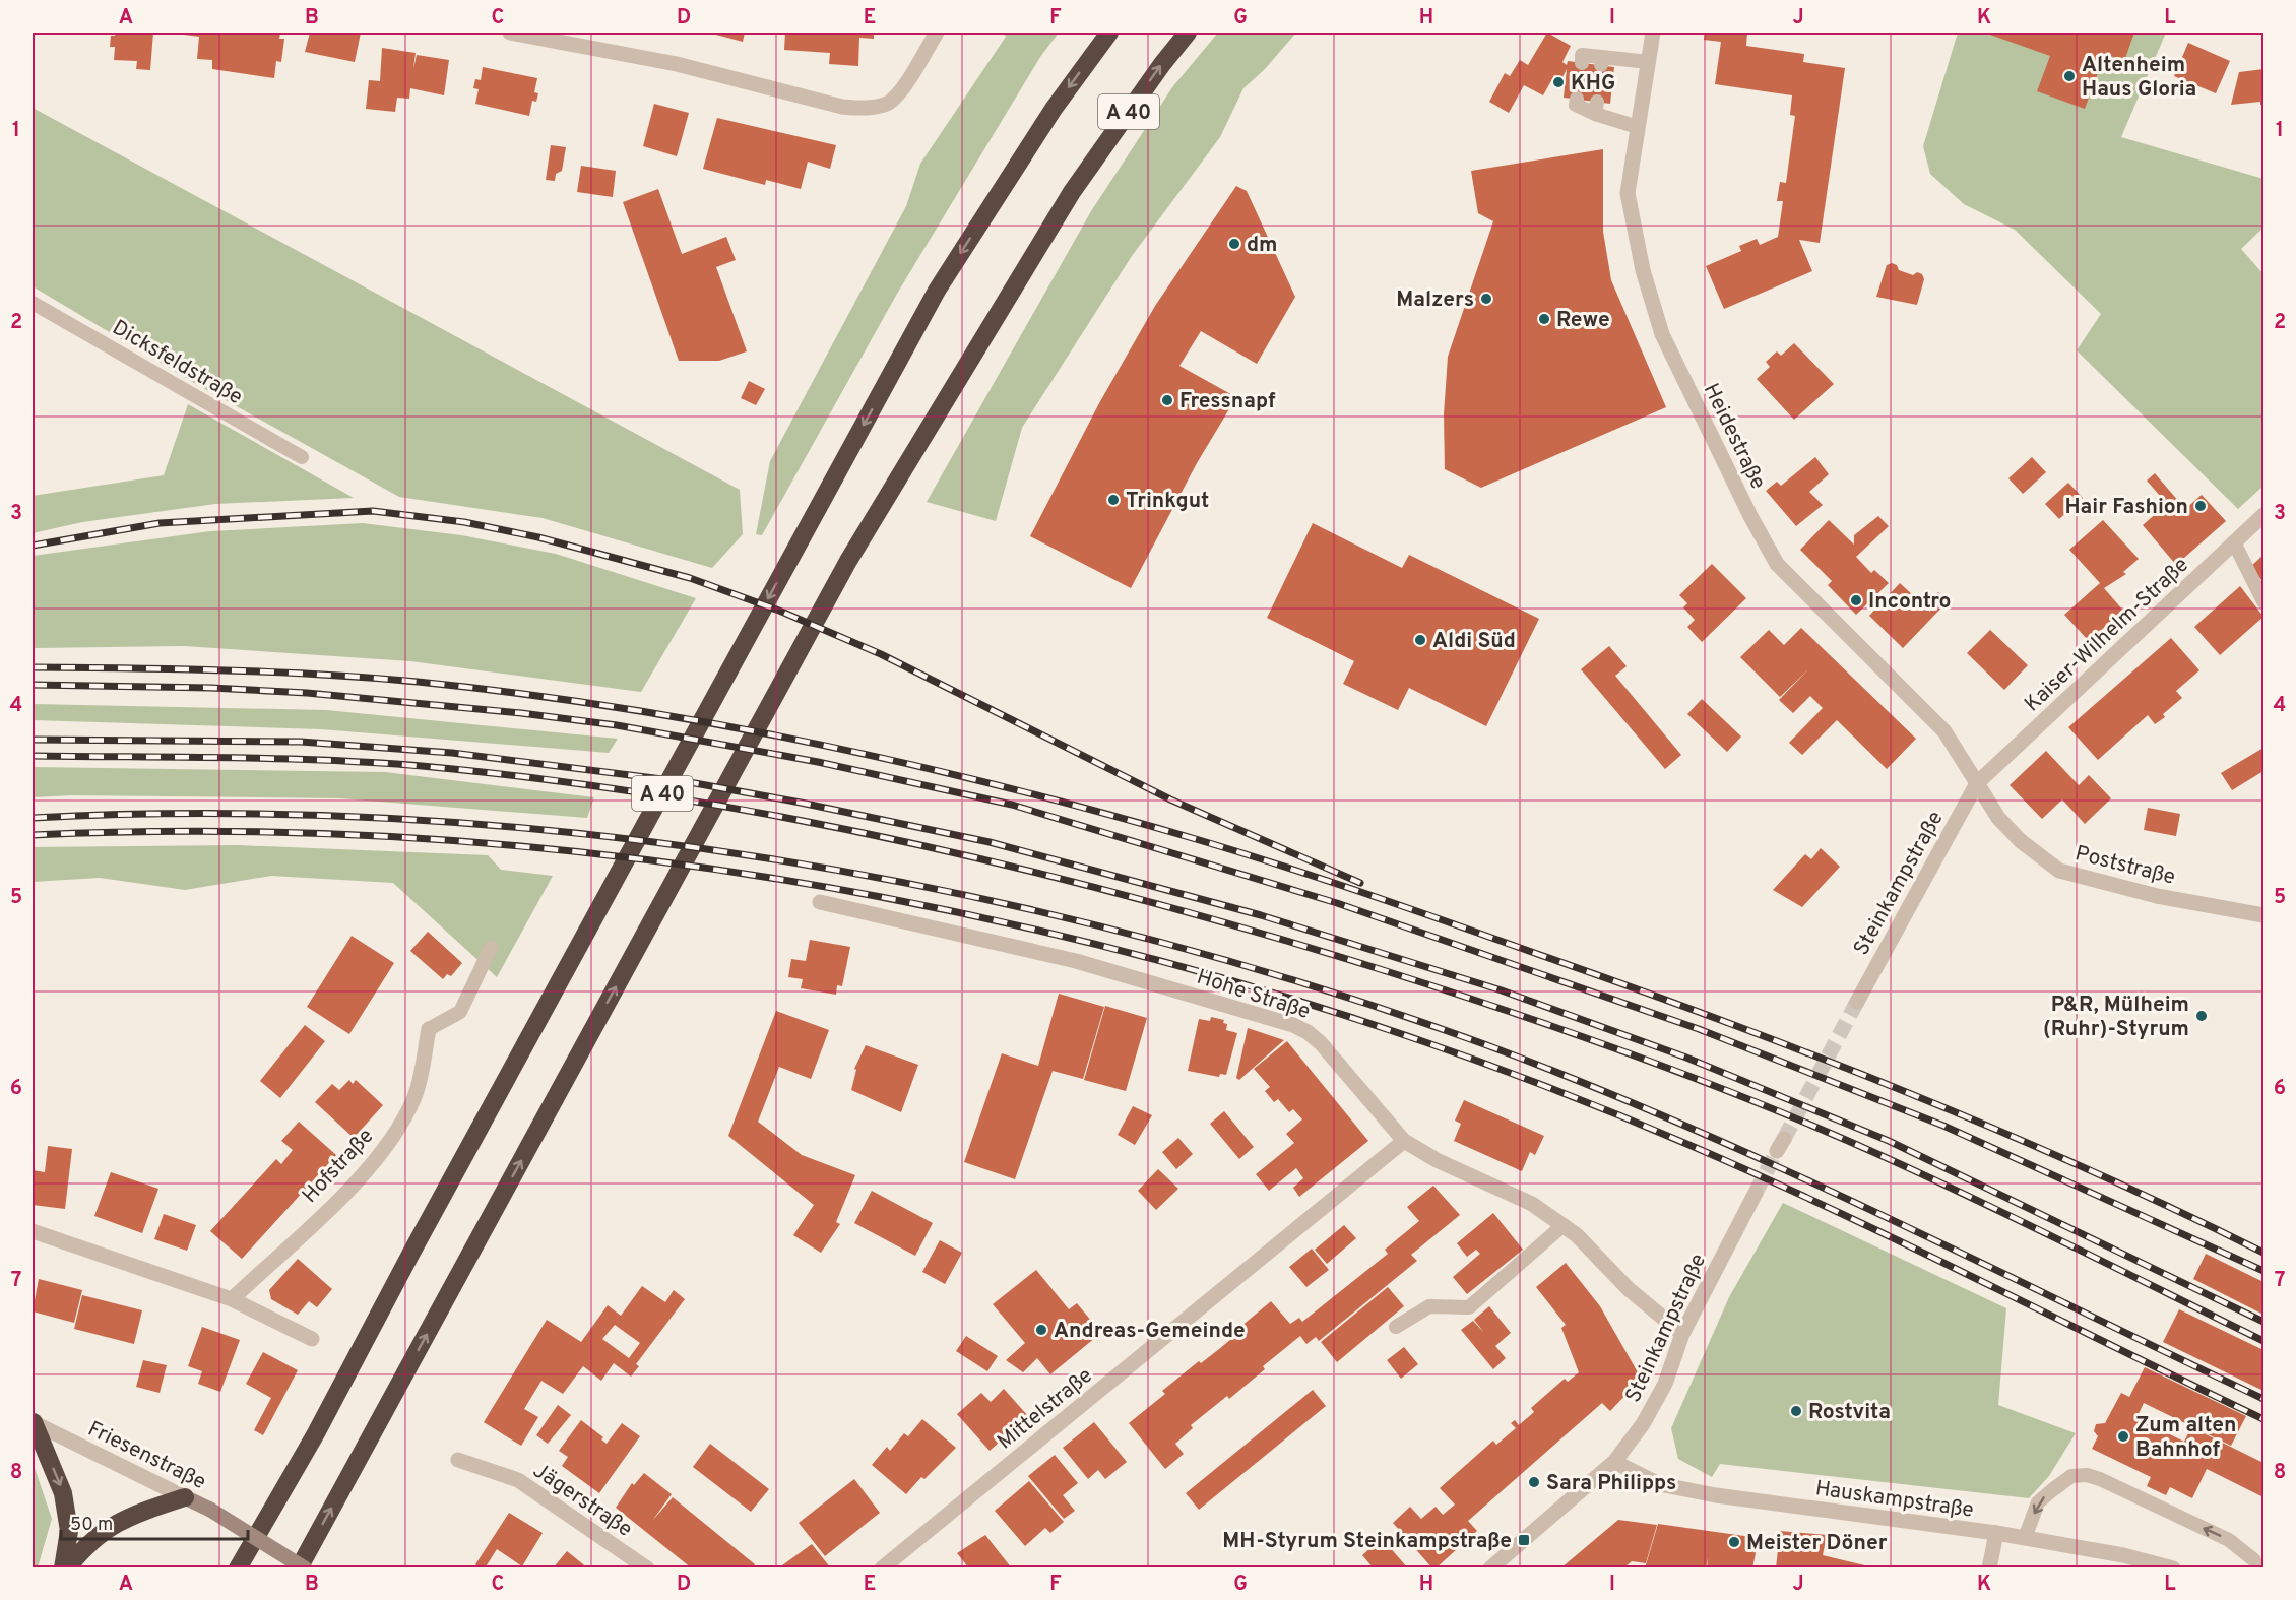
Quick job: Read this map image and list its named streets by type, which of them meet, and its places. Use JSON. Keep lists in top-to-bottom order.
{
  "streets": {
    "highway": ["A 40"],
    "main road": ["Friesenstraße"],
    "street": [
      "Heidestraße",
      "Kaiser-Wilhelm-Straße",
      "Poststraße",
      "Steinkampstraße",
      "Hohe Straße",
      "Hofstraße",
      "Mittelstraße",
      "Hauskampstraße",
      "Jägerstraße"
    ],
    "lane": ["Dicksfeldstraße"]
  },
  "crossings": [
    ["Heidestraße", "Kaiser-Wilhelm-Straße"],
    ["Heidestraße", "Poststraße"],
    ["Heidestraße", "Steinkampstraße"],
    ["Kaiser-Wilhelm-Straße", "Poststraße"],
    ["Kaiser-Wilhelm-Straße", "Steinkampstraße"],
    ["Poststraße", "Steinkampstraße"],
    ["Steinkampstraße", "Hohe Straße"],
    ["Steinkampstraße", "Hauskampstraße"],
    ["Hohe Straße", "Mittelstraße"]
  ],
  "places": {
    "other": [
      "Altenheim Haus Gloria",
      "KHG",
      "dm",
      "Malzers",
      "Rewe",
      "Fressnapf",
      "Trinkgut",
      "Hair Fashion",
      "Incontro",
      "Aldi Süd",
      "P&R, Mülheim (Ruhr)-Styrum",
      "Andreas-Gemeinde",
      "Rostvita",
      "Zum alten Bahnhof",
      "Sara Philipps",
      "Meister Döner"
    ],
    "transit": ["MH-Styrum Steinkampstraße"]
  },
  "scale_bar": "50 m",
  "grid": {
    "columns": [
      "A",
      "B",
      "C",
      "D",
      "E",
      "F",
      "G",
      "H",
      "I",
      "J",
      "K",
      "L"
    ],
    "rows": [
      "1",
      "2",
      "3",
      "4",
      "5",
      "6",
      "7",
      "8"
    ]
  }
}
